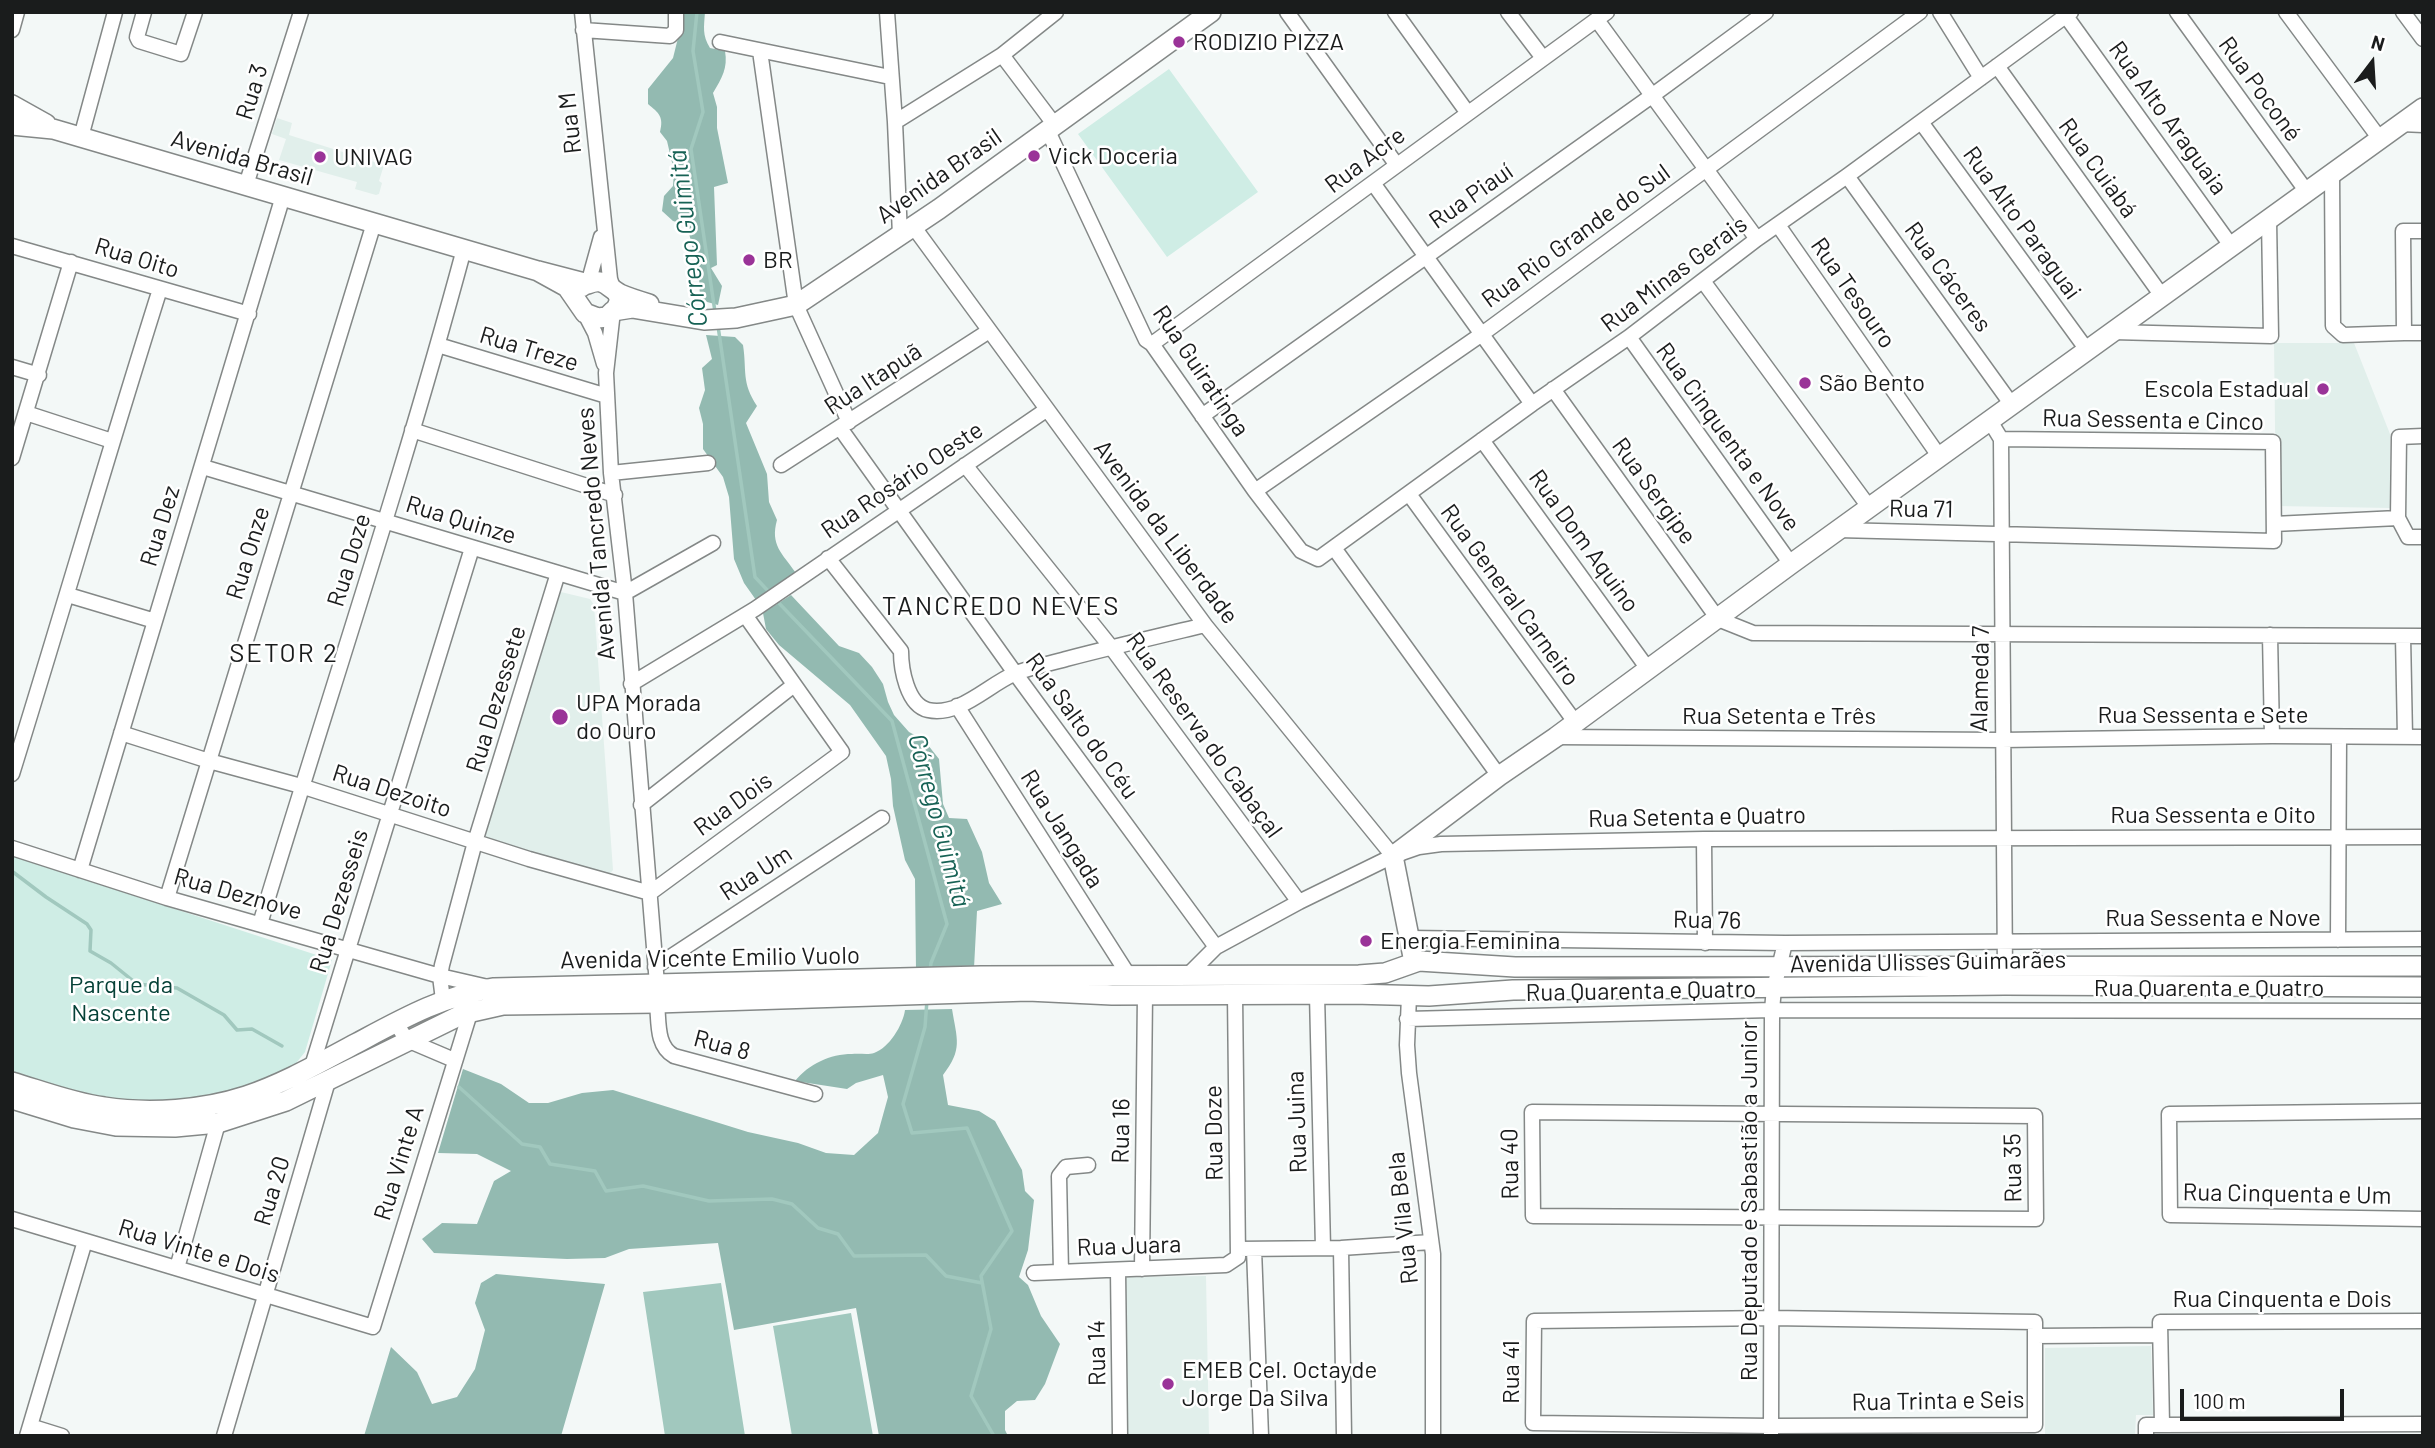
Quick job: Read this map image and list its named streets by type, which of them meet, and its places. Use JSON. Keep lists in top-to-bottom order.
{
  "streets": {
    "main road": ["Avenida Brasil", "Avenida Vicente Emilio Vuolo", "Avenida Ulisses Guimarães"],
    "street": [
      "Rua Poconé",
      "Rua 3",
      "Rua Alto Araguaia",
      "Rua M",
      "Rua Acre",
      "Rua Cuiabá",
      "Rua Piauí",
      "Rua Alto Paraguai",
      "Rua Rio Grande do Sul",
      "Rua Oito",
      "Rua Minas Gerais",
      "Rua Cáceres",
      "Rua Tesouro",
      "Rua Treze",
      "Rua Guiratinga",
      "Rua Itapuã",
      "Rua Sessenta e Cinco",
      "Rua Cinquenta e Nove",
      "Rua Rosário Oeste",
      "Rua Sergipe",
      "Rua 71",
      "Rua Quinze",
      "Rua Dez",
      "Avenida da Liberdade",
      "Avenida Tancredo Neves",
      "Rua Dom Aquino",
      "Rua Onze",
      "Rua Doze",
      "Rua General Carneiro",
      "Alameda 7",
      "Rua Dezessete",
      "Rua Sessenta e Sete",
      "Rua Setenta e Três",
      "Rua Salto do Céu",
      "Rua Reserva do Cabaçal",
      "Rua Dezoito",
      "Rua Dois",
      "Rua Sessenta e Oito",
      "Rua Setenta e Quatro",
      "Rua Jangada",
      "Rua Um",
      "Rua Deznove",
      "Rua Dezesseis",
      "Rua Sessenta e Nove",
      "Rua 76",
      "Rua Quarenta e Quatro",
      "Rua 8",
      "Rua Juina",
      "Rua 16",
      "Rua Vinte A",
      "Rua 40",
      "Rua 35",
      "Rua 20",
      "Rua Cinquenta e Um",
      "Rua Deputado e Sabastião a Junior",
      "Rua Vila Bela",
      "Rua Juara",
      "Rua Vinte e Dois",
      "Rua Cinquenta e Dois",
      "Rua 14",
      "Rua 41",
      "Rua Trinta e Seis"
    ]
  },
  "crossings": [
    ["Rua 3", "Avenida Brasil"],
    ["Rua Alto Araguaia", "Rua Minas Gerais"],
    ["Rua M", "Avenida Brasil"],
    ["Avenida Brasil", "Rua Guiratinga"],
    ["Avenida Brasil", "Rua Dez"],
    ["Avenida Brasil", "Avenida da Liberdade"],
    ["Avenida Brasil", "Rua Onze"],
    ["Avenida Brasil", "Rua Doze"],
    ["Avenida Brasil", "Rua Salto do Céu"],
    ["Rua Acre", "Rua Guiratinga"],
    ["Rua Cuiabá", "Rua Minas Gerais"],
    ["Rua Piauí", "Rua Guiratinga"],
    ["Rua Alto Paraguai", "Rua Minas Gerais"],
    ["Rua Rio Grande do Sul", "Rua Guiratinga"],
    ["Rua Oito", "Rua Dez"],
    ["Rua Minas Gerais", "Rua Cáceres"],
    ["Rua Minas Gerais", "Rua Tesouro"],
    ["Rua Minas Gerais", "Rua Guiratinga"],
    ["Rua Minas Gerais", "Rua Cinquenta e Nove"],
    ["Rua Minas Gerais", "Rua Sergipe"],
    ["Rua Minas Gerais", "Rua Dom Aquino"],
    ["Rua Minas Gerais", "Rua General Carneiro"],
    ["Rua Treze", "Avenida Tancredo Neves"],
    ["Rua Treze", "Rua Doze"],
    ["Rua Itapuã", "Avenida da Liberdade"],
    ["Rua Itapuã", "Rua Salto do Céu"],
    ["Rua Sessenta e Cinco", "Alameda 7"],
    ["Rua Rosário Oeste", "Avenida da Liberdade"],
    ["Rua Rosário Oeste", "Rua Salto do Céu"],
    ["Rua Rosário Oeste", "Rua Reserva do Cabaçal"],
    ["Rua 71", "Alameda 7"],
    ["Rua Quinze", "Rua Dez"],
    ["Rua Quinze", "Avenida Tancredo Neves"],
    ["Rua Quinze", "Rua Onze"],
    ["Rua Quinze", "Rua Doze"],
    ["Rua Quinze", "Rua Dezessete"],
    ["Rua Quinze", "Rua Dezesseis"],
    ["Rua Dez", "Rua Dezoito"],
    ["Rua Dez", "Rua Deznove"],
    ["Avenida da Liberdade", "Rua Setenta e Quatro"],
    ["Avenida Tancredo Neves", "Rua Dezoito"],
    ["Avenida Tancredo Neves", "Rua Dois"],
    ["Avenida Tancredo Neves", "Rua Um"],
    ["Avenida Tancredo Neves", "Avenida Vicente Emilio Vuolo"],
    ["Avenida Tancredo Neves", "Rua 8"],
    ["Rua Onze", "Rua Dezoito"],
    ["Rua Onze", "Rua Deznove"],
    ["Rua Doze", "Rua Dezoito"],
    ["Rua Doze", "Rua Deznove"],
    ["Rua Doze", "Avenida Vicente Emilio Vuolo"],
    ["Rua Doze", "Rua Juara"],
    ["Alameda 7", "Rua Sessenta e Sete"],
    ["Alameda 7", "Rua Setenta e Três"],
    ["Alameda 7", "Rua Sessenta e Oito"],
    ["Alameda 7", "Rua Setenta e Quatro"],
    ["Alameda 7", "Rua Sessenta e Nove"],
    ["Alameda 7", "Rua 76"],
    ["Alameda 7", "Avenida Ulisses Guimarães"],
    ["Rua Dezessete", "Rua Dezoito"],
    ["Rua Dezessete", "Rua Deznove"],
    ["Rua Dezessete", "Avenida Vicente Emilio Vuolo"],
    ["Rua Sessenta e Sete", "Rua Setenta e Três"],
    ["Rua Salto do Céu", "Rua Setenta e Quatro"],
    ["Rua Reserva do Cabaçal", "Rua Setenta e Quatro"],
    ["Rua Dezoito", "Rua Dois"],
    ["Rua Dezoito", "Rua Dezesseis"],
    ["Rua Sessenta e Oito", "Rua Setenta e Quatro"],
    ["Rua Setenta e Quatro", "Avenida Vicente Emilio Vuolo"],
    ["Rua Jangada", "Avenida Vicente Emilio Vuolo"],
    ["Rua Um", "Avenida Vicente Emilio Vuolo"],
    ["Rua Um", "Rua 8"],
    ["Rua Deznove", "Rua Dezesseis"],
    ["Rua Deznove", "Avenida Vicente Emilio Vuolo"],
    ["Rua Dezesseis", "Avenida Vicente Emilio Vuolo"],
    ["Rua Sessenta e Nove", "Rua 76"],
    ["Rua 76", "Rua Deputado e Sabastião a Junior"],
    ["Avenida Vicente Emilio Vuolo", "Avenida Ulisses Guimarães"],
    ["Avenida Vicente Emilio Vuolo", "Rua 8"],
    ["Avenida Vicente Emilio Vuolo", "Rua Juina"],
    ["Avenida Vicente Emilio Vuolo", "Rua 16"],
    ["Avenida Vicente Emilio Vuolo", "Rua Vinte A"],
    ["Avenida Vicente Emilio Vuolo", "Rua 20"],
    ["Avenida Vicente Emilio Vuolo", "Rua Vila Bela"],
    ["Avenida Ulisses Guimarães", "Rua Deputado e Sabastião a Junior"],
    ["Avenida Ulisses Guimarães", "Rua Vila Bela"],
    ["Rua Quarenta e Quatro", "Rua Deputado e Sabastião a Junior"],
    ["Rua Quarenta e Quatro", "Rua Vila Bela"],
    ["Rua 16", "Rua Juara"],
    ["Rua Vinte A", "Rua Vinte e Dois"],
    ["Rua 40", "Rua 35"],
    ["Rua 40", "Rua Deputado e Sabastião a Junior"],
    ["Rua 35", "Rua Deputado e Sabastião a Junior"],
    ["Rua 20", "Rua Vinte e Dois"],
    ["Rua Deputado e Sabastião a Junior", "Rua 41"],
    ["Rua Deputado e Sabastião a Junior", "Rua Trinta e Seis"],
    ["Rua Juara", "Rua 14"],
    ["Rua 41", "Rua Trinta e Seis"]
  ],
  "districts": ["TANCREDO NEVES", "SETOR 2"],
  "water": ["Córrego Guimitá"],
  "parks": ["Parque da Nascente"],
  "places": [
    "RODIZIO PIZZA",
    "Vick Doceria",
    "UNIVAG",
    "BR",
    "São Bento",
    "Escola Estadual",
    "UPA Morada do Ouro",
    "Energia Feminina",
    "EMEB Cel. Octayde Jorge Da Silva"
  ],
  "scale_bar": "100 m",
  "north": "top"
}
